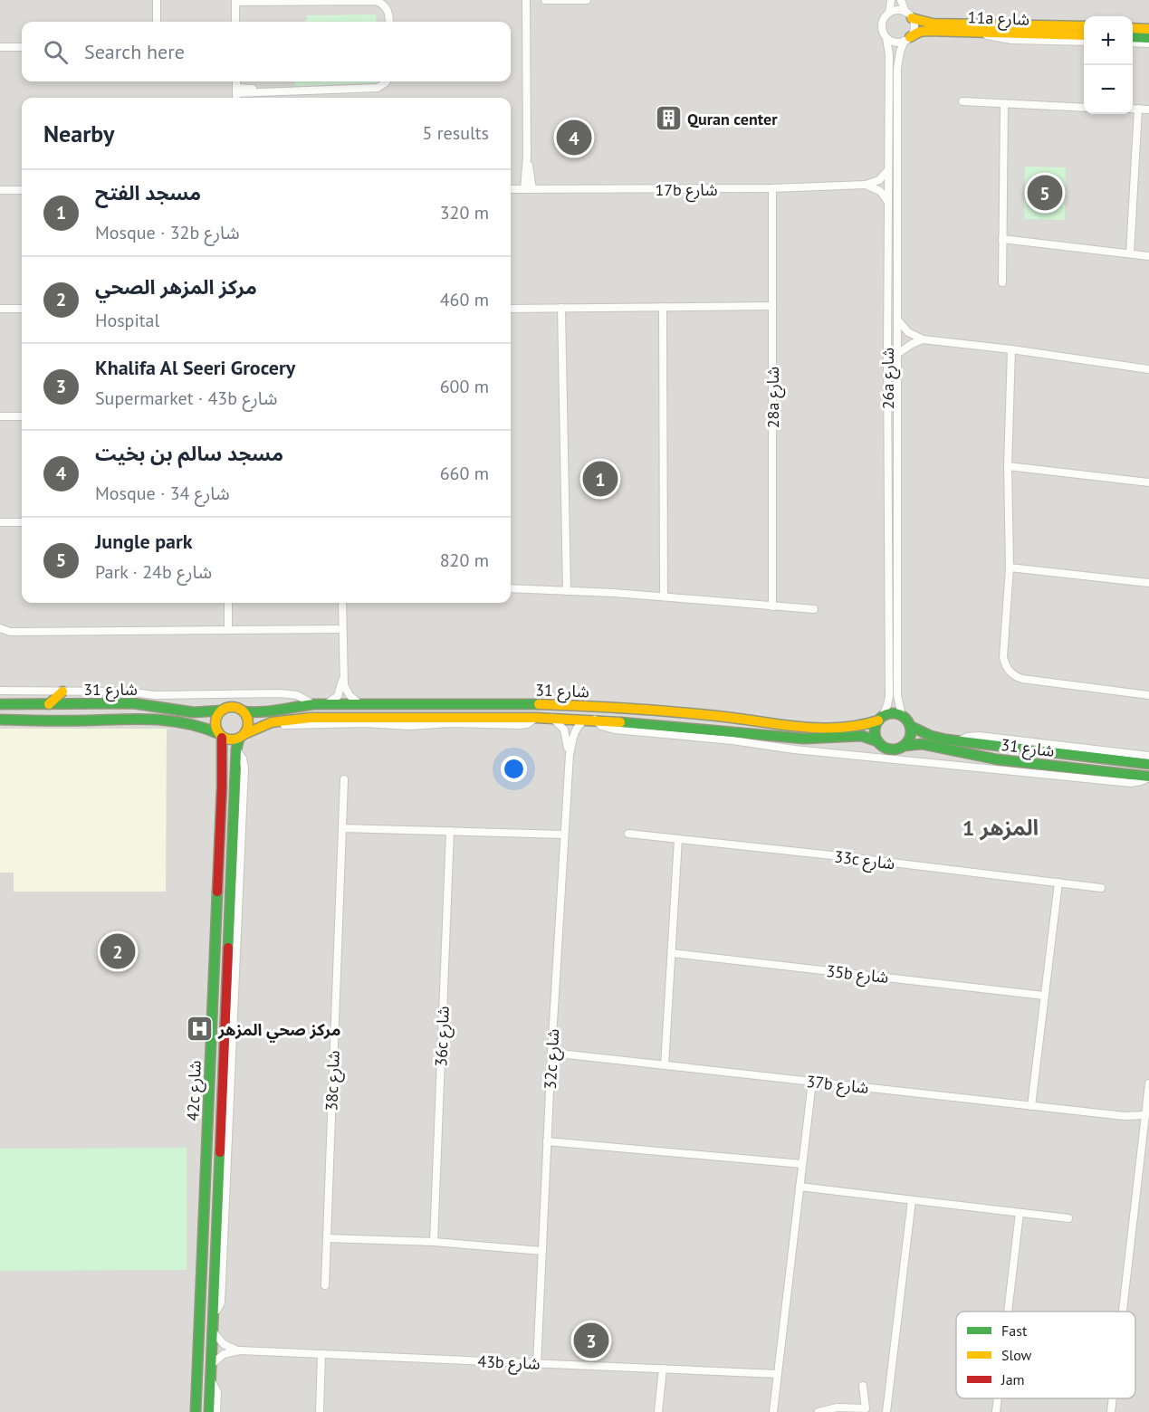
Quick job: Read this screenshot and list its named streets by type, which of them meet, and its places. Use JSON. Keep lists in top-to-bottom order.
{
  "streets": {
    "street": [
      "11a شارع",
      "17b شارع",
      "26a شارع",
      "28a شارع",
      "شارع 31",
      "33c شارع",
      "35b شارع",
      "36c شارع",
      "32c شارع",
      "38c شارع",
      "37b شارع",
      "42c شارع",
      "43b شارع"
    ]
  },
  "crossings": [
    ["11a شارع", "26a شارع"],
    ["17b شارع", "28a شارع"],
    ["26a شارع", "شارع 31"],
    ["شارع 31", "32c شارع"],
    ["شارع 31", "42c شارع"],
    ["32c شارع", "37b شارع"],
    ["32c شارع", "43b شارع"],
    ["42c شارع", "43b شارع"]
  ],
  "districts": ["المزهر 1"],
  "places": {
    "building": ["Quran center"],
    "hospital": ["مركز صحي المزهر"]
  },
  "legend": ["Fast", "Slow", "Jam"],
  "page": {
    "map_buttons": ["+", "−"],
    "search": "Search here",
    "heading": ["Nearby", "5 results"],
    "pins": [
      "4",
      "5",
      "1",
      "2",
      "3"
    ],
    "list": [
      {
        "mark": "1",
        "name": "مسجد الفتح",
        "note": "Mosque · 32b شارع",
        "value": "320 m"
      },
      {
        "mark": "2",
        "name": "مركز المزهر الصحي",
        "note": "Hospital",
        "value": "460 m"
      },
      {
        "mark": "3",
        "name": "Khalifa Al Seeri Grocery",
        "note": "Supermarket · 43b شارع",
        "value": "600 m"
      },
      {
        "mark": "4",
        "name": "مسجد سالم بن بخيت",
        "note": "Mosque · شارع 34",
        "value": "660 m"
      },
      {
        "mark": "5",
        "name": "Jungle park",
        "note": "Park · 24b شارع",
        "value": "820 m"
      }
    ]
  }
}
